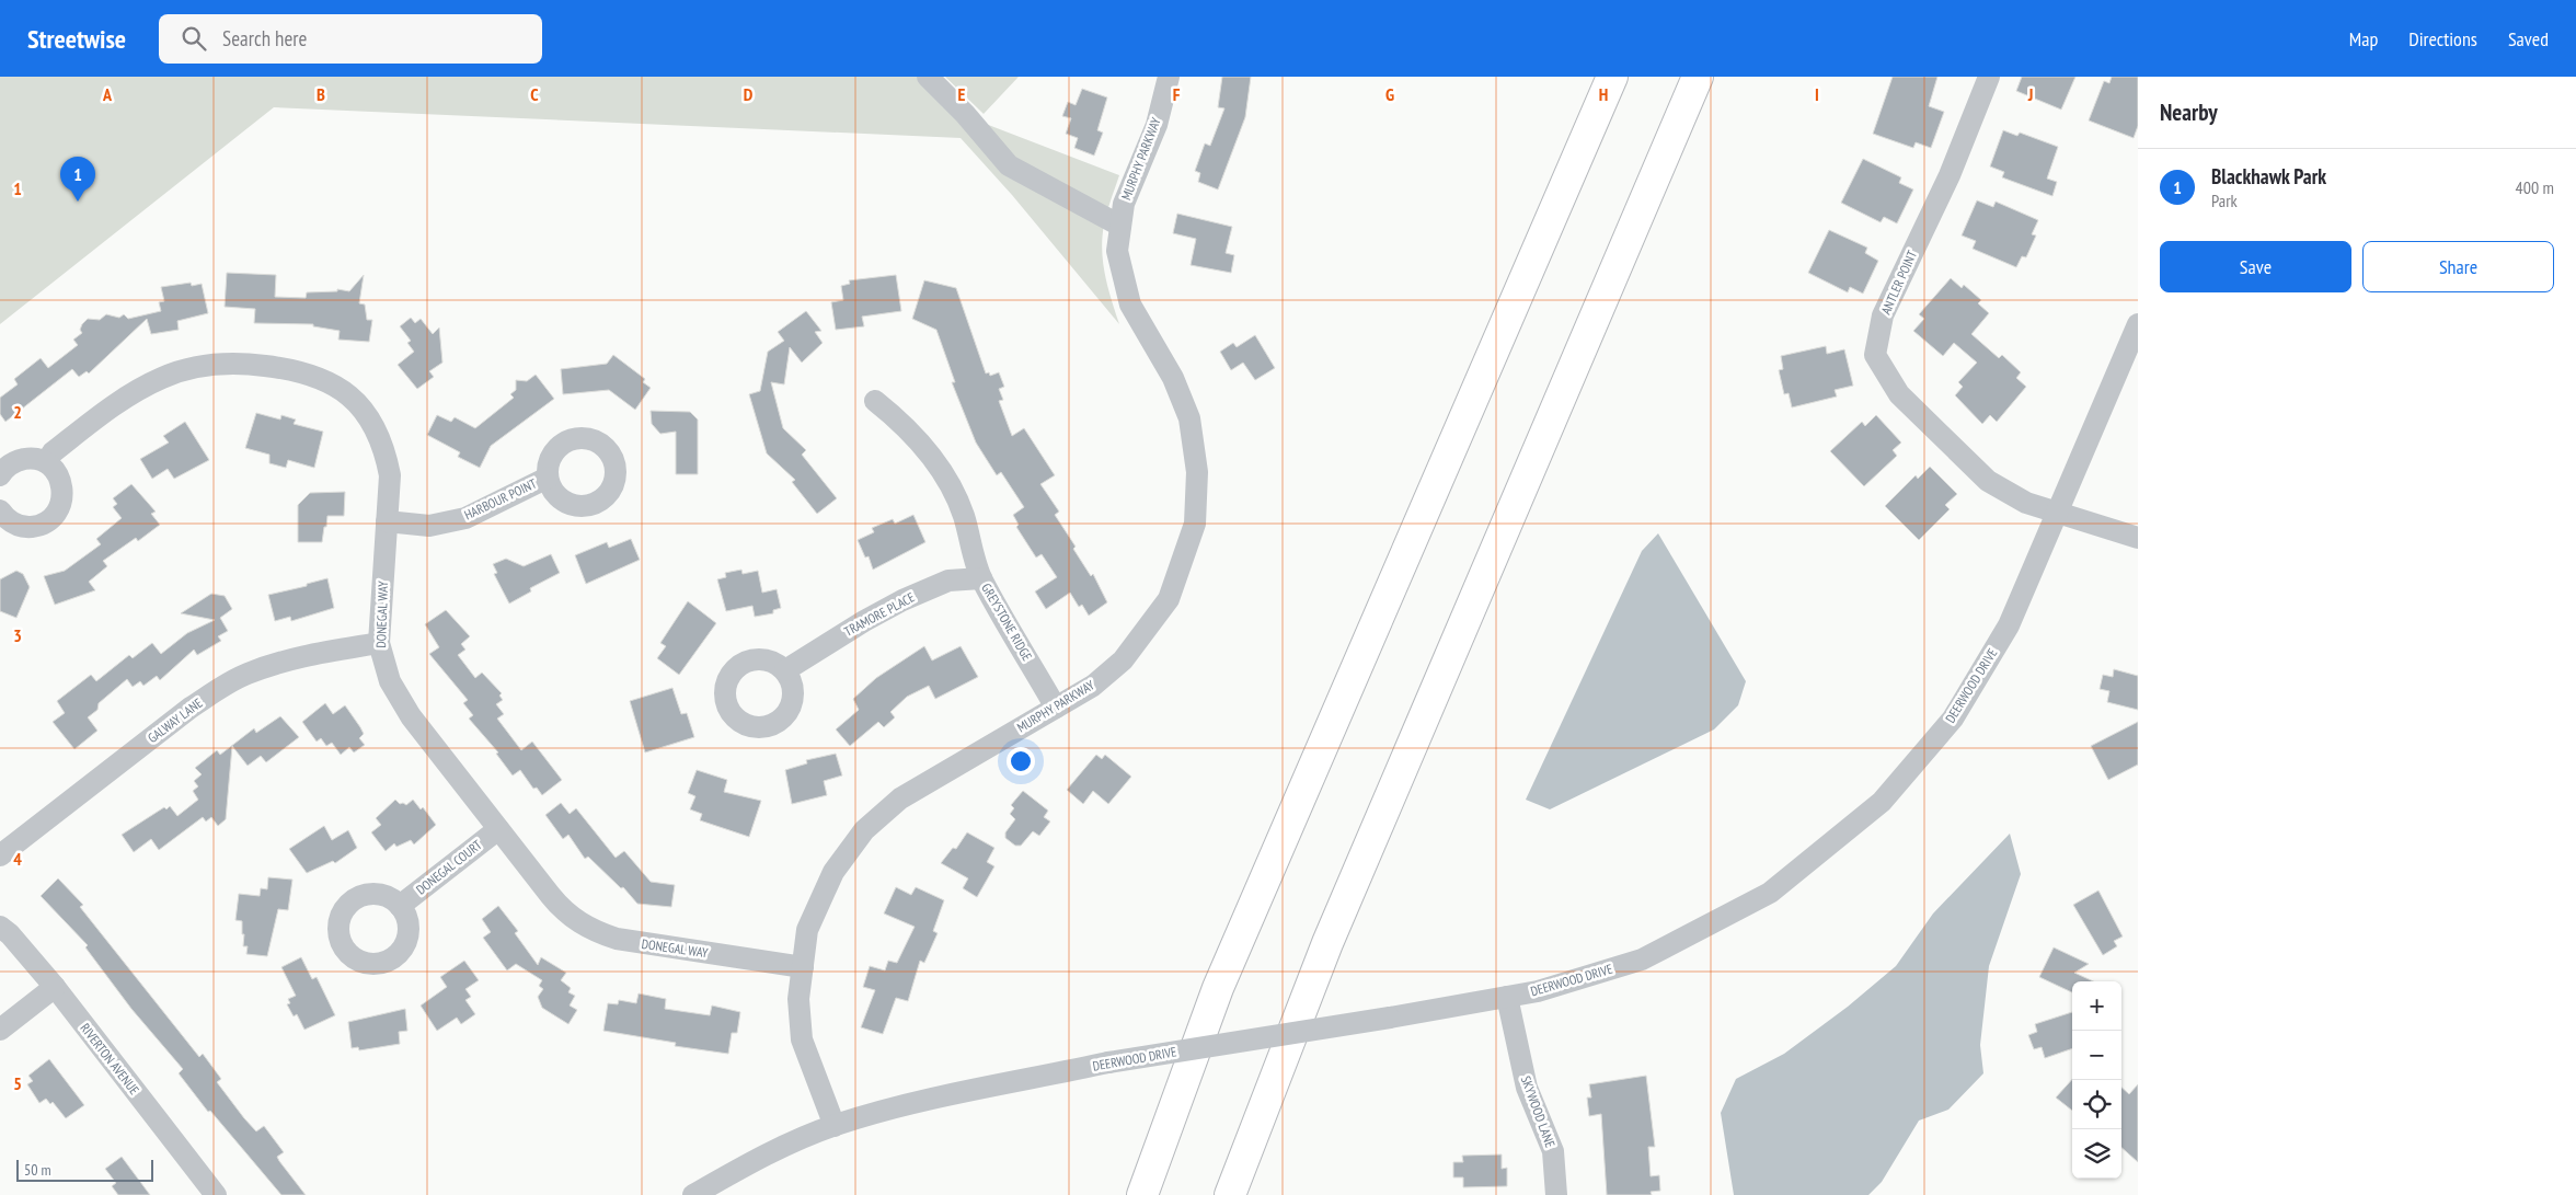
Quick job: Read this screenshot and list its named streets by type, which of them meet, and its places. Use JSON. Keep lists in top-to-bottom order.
{
  "streets": {
    "street": [
      "MURPHY PARKWAY",
      "ANTLER POINT",
      "HARBOUR POINT",
      "DONEGAL WAY",
      "TRAMORE PLACE",
      "GREYSTONE RIDGE",
      "DEERWOOD DRIVE",
      "GALWAY LANE",
      "DONEGAL COURT",
      "RIVERTON AVENUE",
      "SKYWOOD LANE"
    ]
  },
  "crossings": [
    ["MURPHY PARKWAY", "DONEGAL WAY"],
    ["MURPHY PARKWAY", "GREYSTONE RIDGE"],
    ["MURPHY PARKWAY", "DEERWOOD DRIVE"],
    ["ANTLER POINT", "DEERWOOD DRIVE"],
    ["HARBOUR POINT", "DONEGAL WAY"],
    ["DONEGAL WAY", "GALWAY LANE"],
    ["DONEGAL WAY", "DONEGAL COURT"],
    ["TRAMORE PLACE", "GREYSTONE RIDGE"],
    ["DEERWOOD DRIVE", "SKYWOOD LANE"]
  ],
  "scale_bar": "50 m",
  "page": {
    "header": "Streetwise",
    "search": "Search here",
    "nav": ["Map", "Directions", "Saved"],
    "heading": "Nearby",
    "list": [
      {
        "mark": "1",
        "name": "Blackhawk Park",
        "note": "Park",
        "value": "400 m"
      }
    ],
    "pins": "1",
    "buttons": ["Save", "Share"],
    "map_buttons": ["+", "−"],
    "scale": "50 m"
  },
  "grid": {
    "columns": [
      "A",
      "B",
      "C",
      "D",
      "E",
      "F",
      "G",
      "H",
      "I",
      "J"
    ],
    "rows": [
      "1",
      "2",
      "3",
      "4",
      "5"
    ]
  }
}
